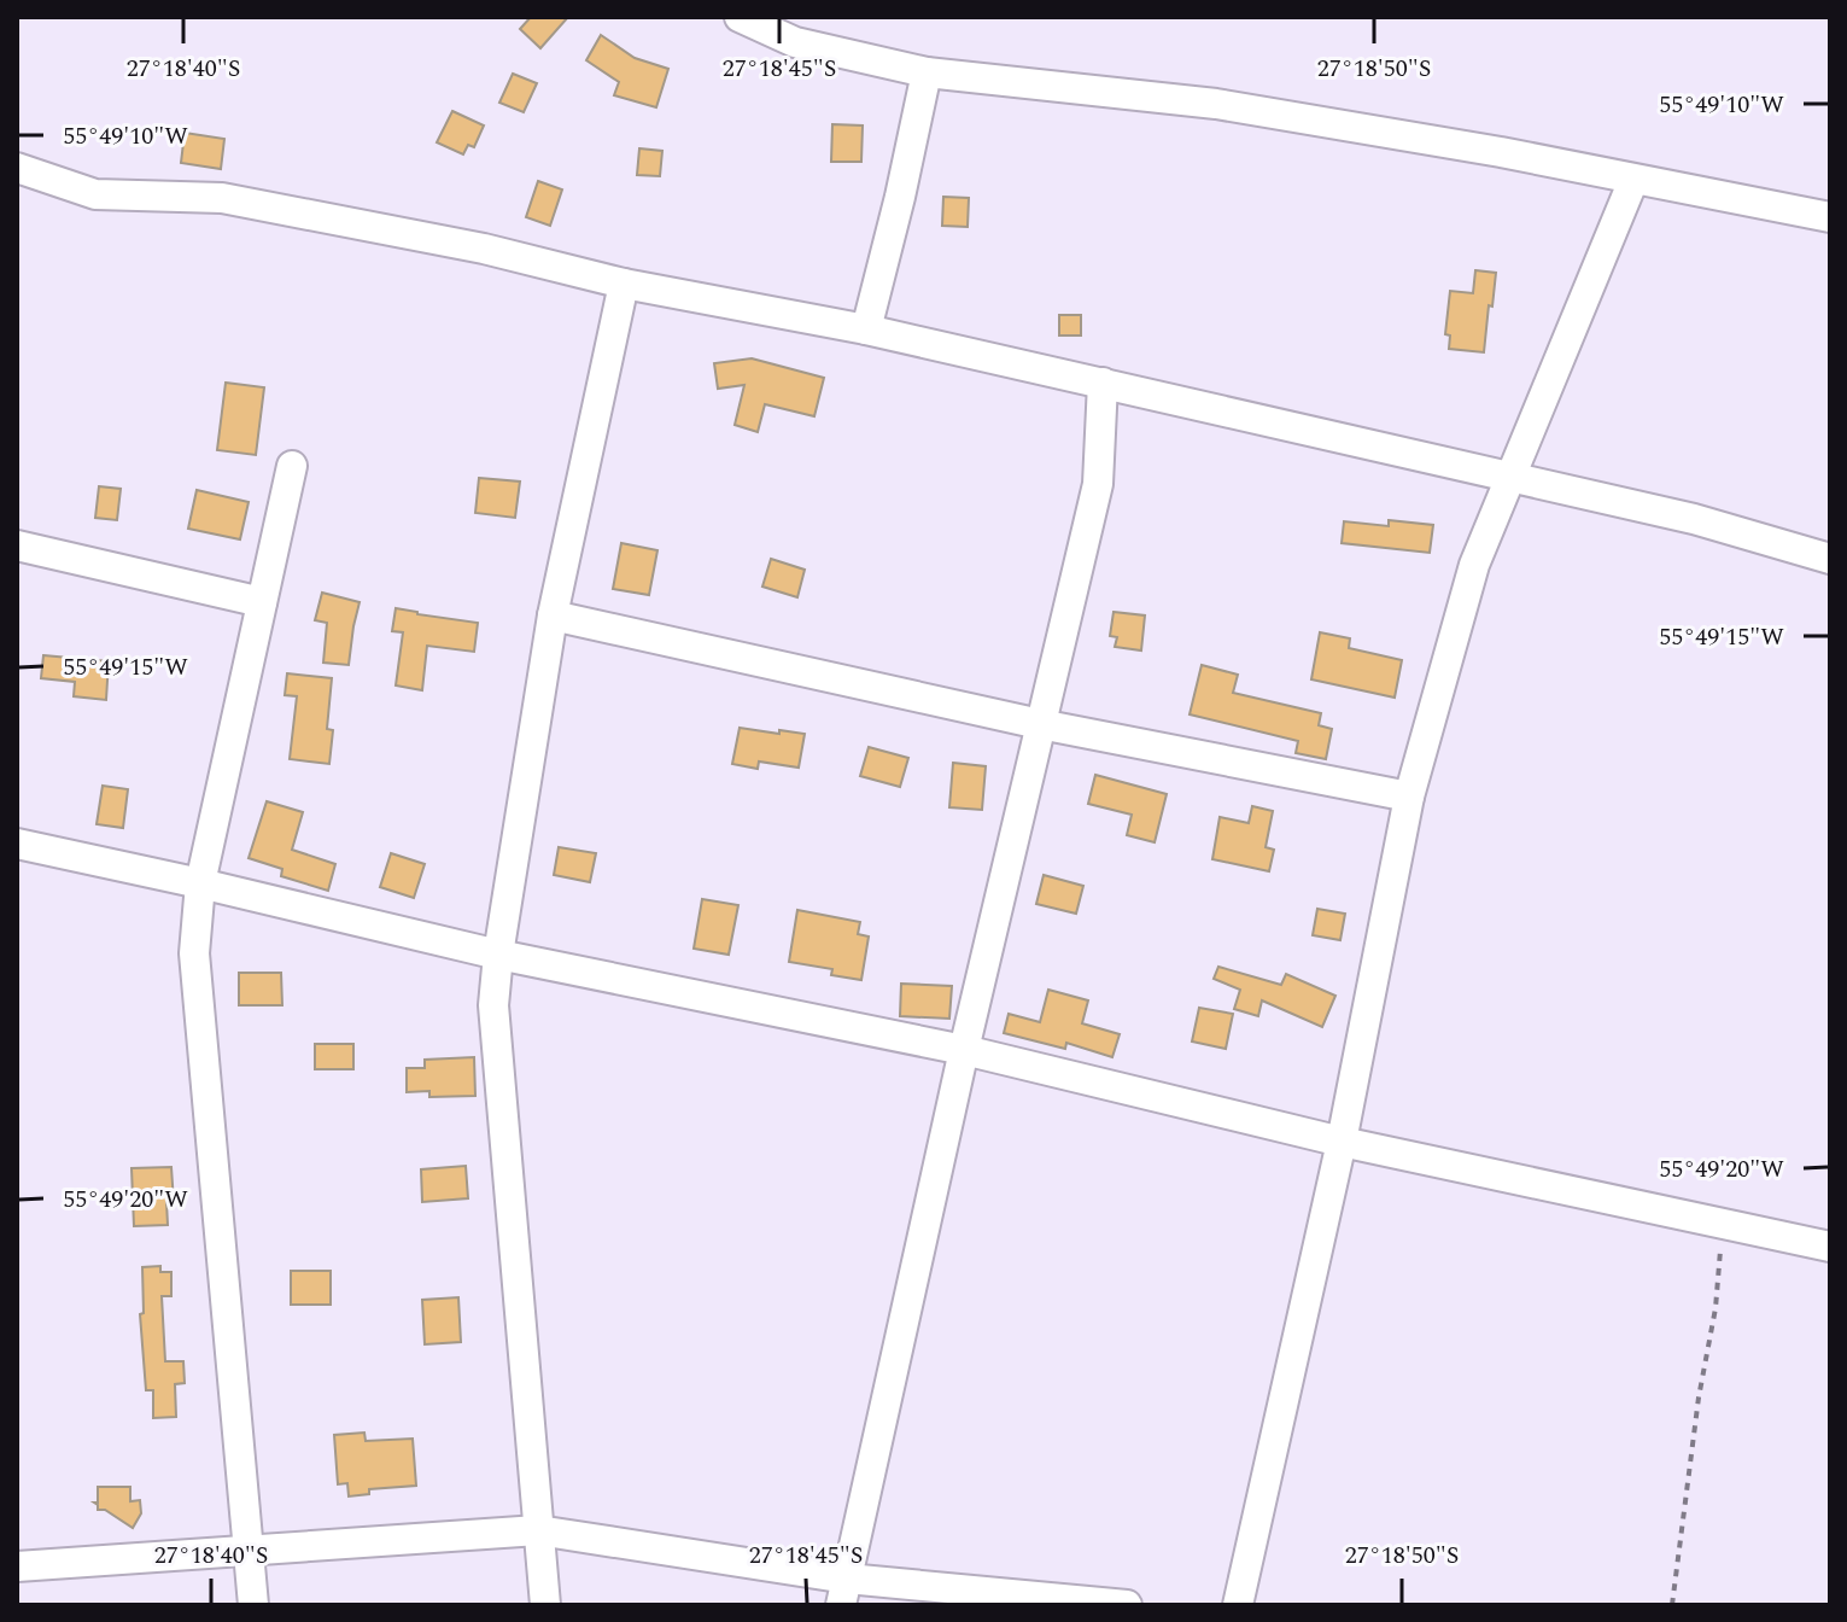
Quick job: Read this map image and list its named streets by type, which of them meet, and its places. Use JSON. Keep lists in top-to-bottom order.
{
  "coordinates": [
    "27°18'40\"S",
    "27°18'45\"S",
    "27°18'50\"S",
    "55°49'10\"W",
    "55°49'15\"W",
    "55°49'20\"W"
  ]
}
